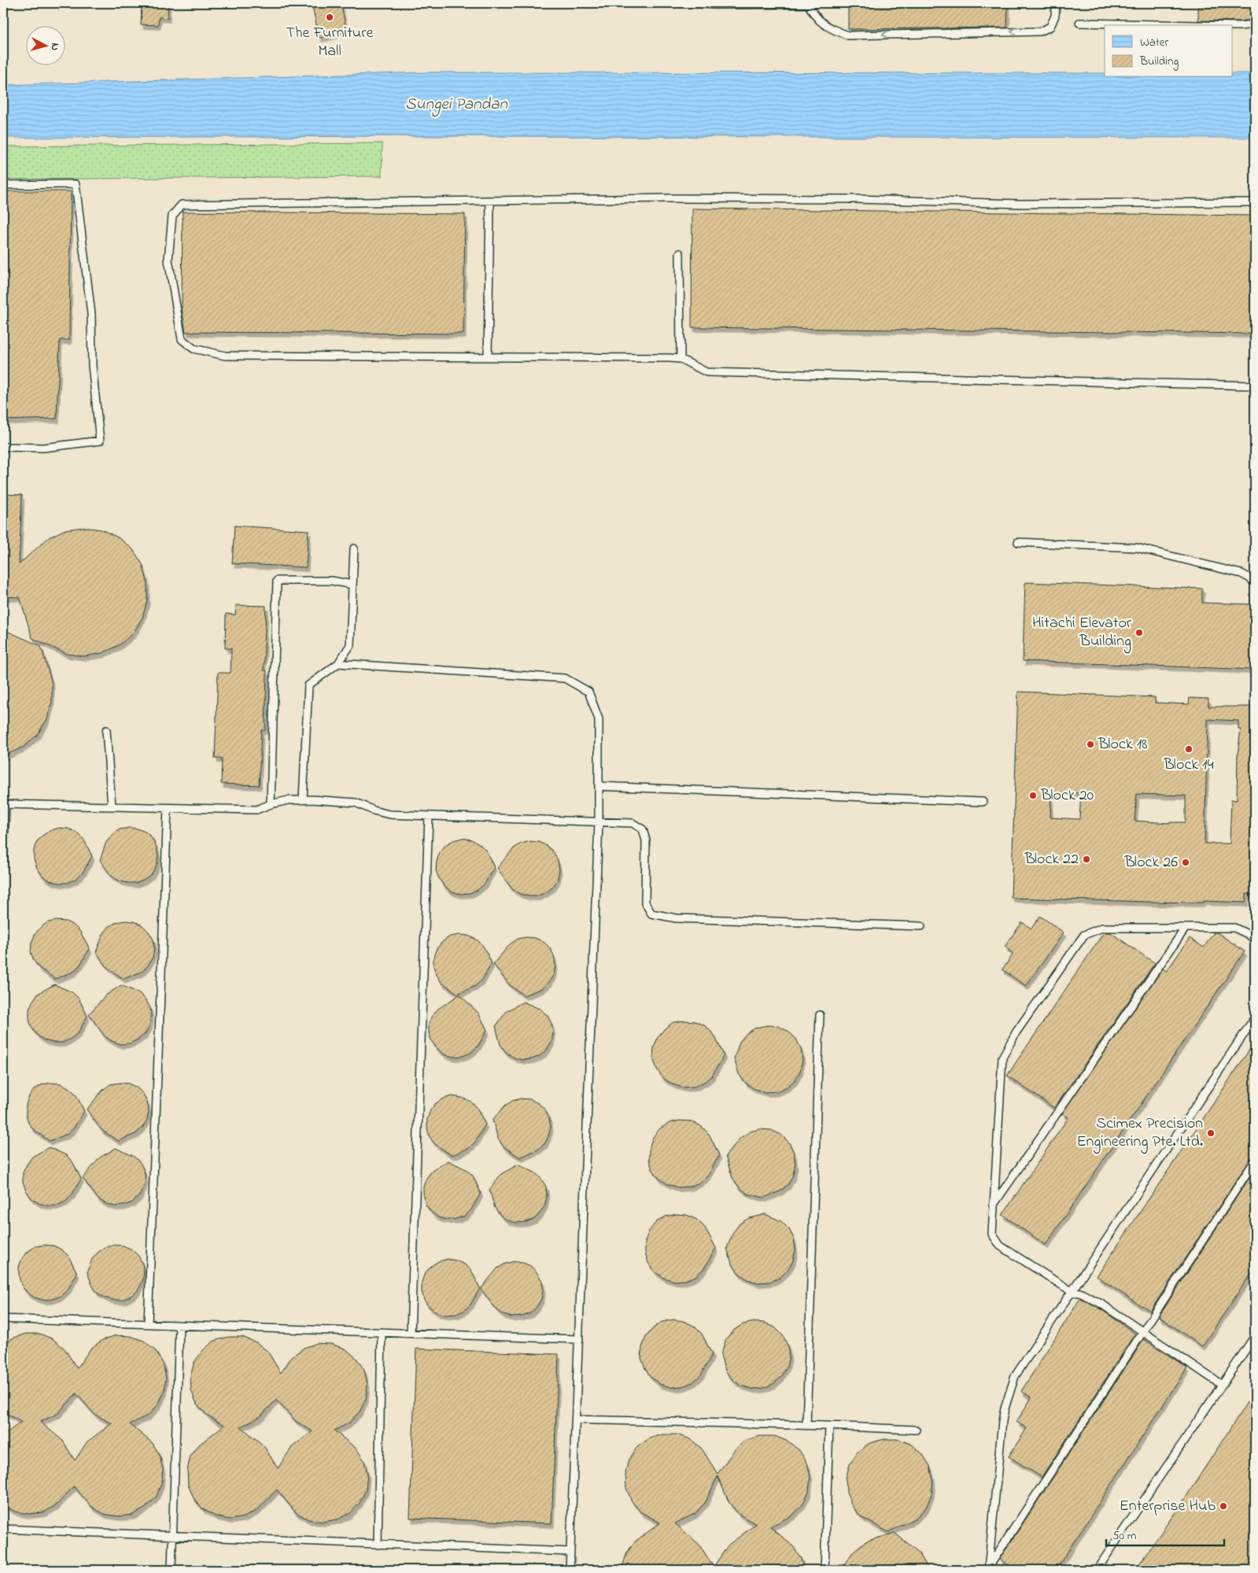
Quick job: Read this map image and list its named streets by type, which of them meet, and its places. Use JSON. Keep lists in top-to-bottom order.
{
  "water": ["Sungei Pandan"],
  "places": [
    "The Furniture Mall",
    "Hitachi Elevator Building",
    "Block 18",
    "Block 14",
    "Block 20",
    "Block 22",
    "Block 26",
    "Scimex Precision Engineering Pte. Ltd.",
    "Enterprise Hub"
  ],
  "legend": ["Water", "Building"],
  "scale_bar": "50 m",
  "north": "right"
}
